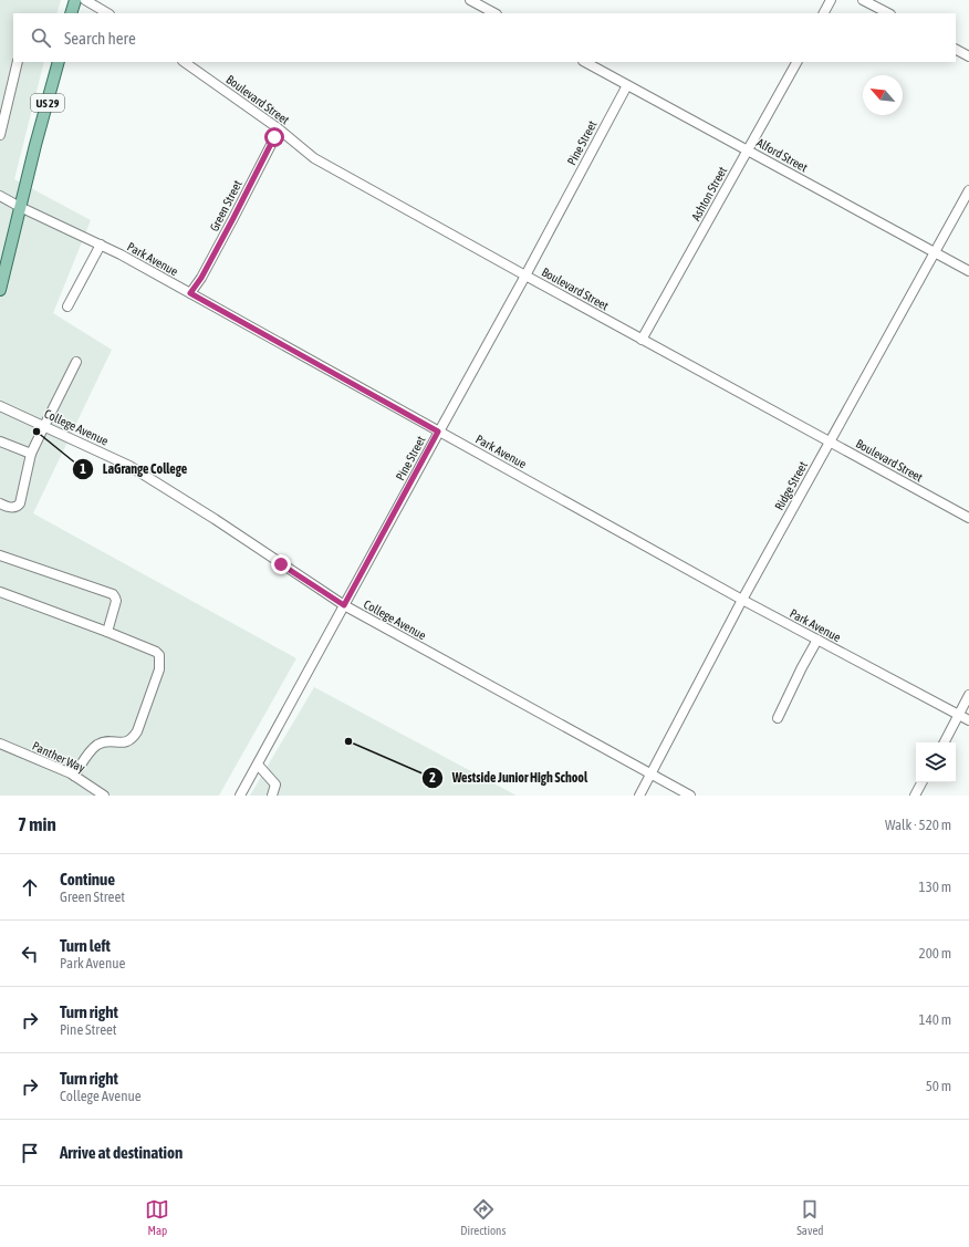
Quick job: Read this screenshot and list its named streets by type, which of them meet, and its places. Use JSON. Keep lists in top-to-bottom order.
{
  "streets": {
    "main road": ["US 29"],
    "street": [
      "Boulevard Street",
      "Pine Street",
      "Alford Street",
      "Ashton Street",
      "Green Street",
      "Park Avenue",
      "College Avenue",
      "Ridge Street",
      "Panther Way"
    ]
  },
  "crossings": [
    ["Boulevard Street", "Pine Street"],
    ["Boulevard Street", "Ashton Street"],
    ["Boulevard Street", "Green Street"],
    ["Boulevard Street", "Ridge Street"],
    ["US 29", "Park Avenue"],
    ["Pine Street", "Alford Street"],
    ["Pine Street", "Park Avenue"],
    ["Pine Street", "College Avenue"],
    ["Alford Street", "Ashton Street"],
    ["Alford Street", "Ridge Street"],
    ["Green Street", "Park Avenue"],
    ["Park Avenue", "Ridge Street"],
    ["College Avenue", "Ridge Street"]
  ],
  "places": ["LaGrange College", "Westside Junior High School"],
  "north": "top left",
  "page": {
    "search": "Search here",
    "heading": ["7 min", "Walk · 520 m"],
    "list": [
      ["Continue", "Green Street", "130 m"],
      ["Turn left", "Park Avenue", "200 m"],
      ["Turn right", "Pine Street", "140 m"],
      ["Turn right", "College Avenue", "50 m"],
      "Arrive at destination"
    ],
    "nav": ["Map", "Directions", "Saved"]
  }
}
